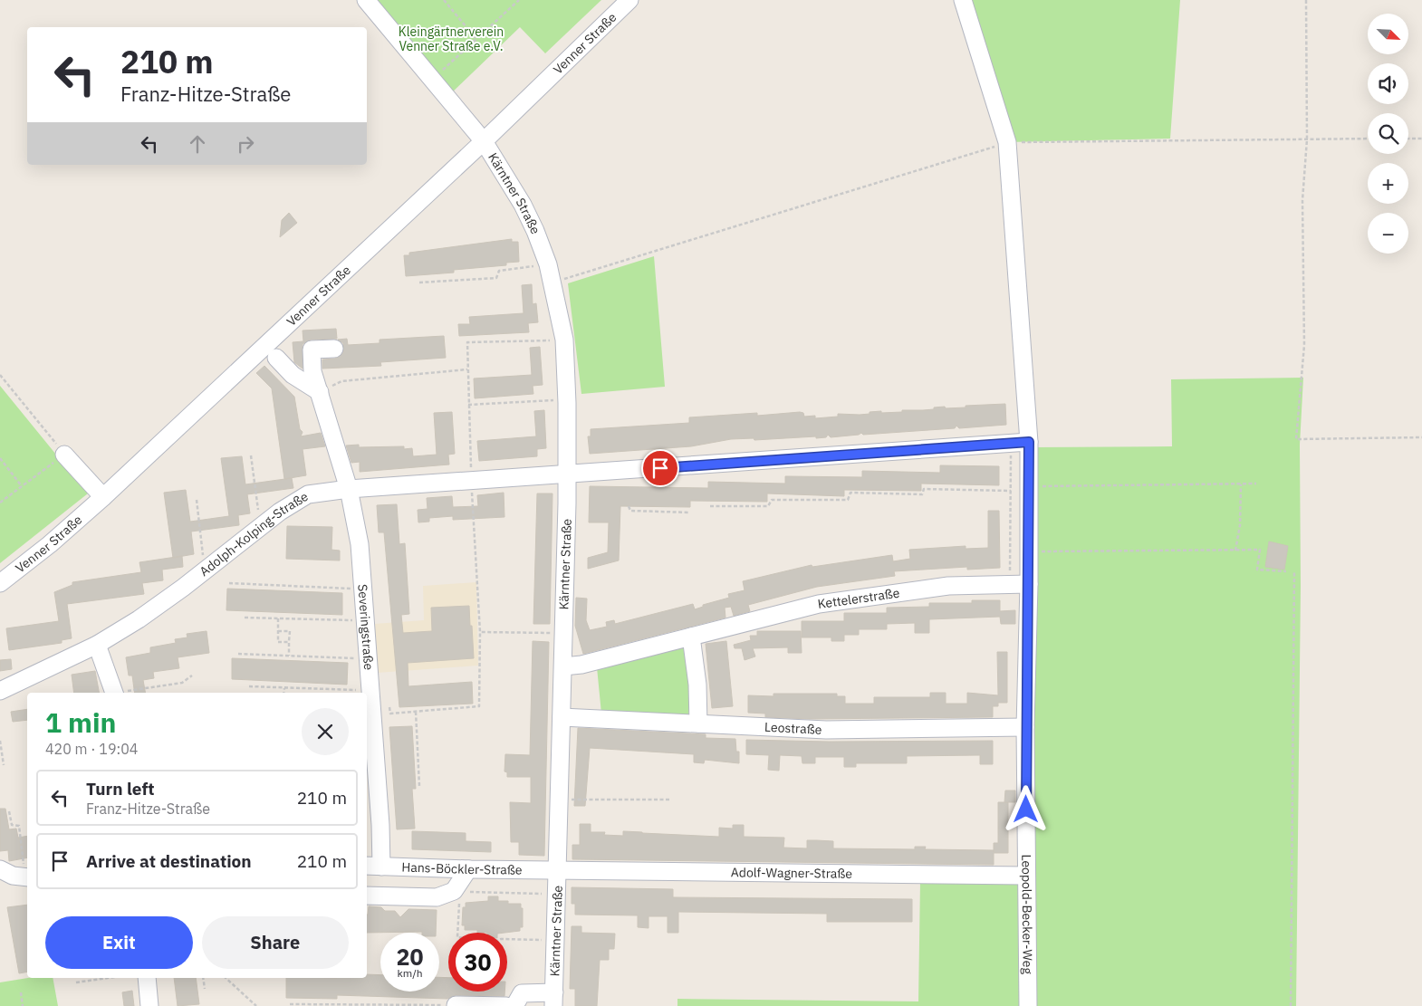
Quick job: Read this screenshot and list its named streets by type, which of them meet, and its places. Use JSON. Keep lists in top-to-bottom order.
{
  "streets": {
    "street": [
      "Venner Straße",
      "Kärntner Straße",
      "Adolph-Kolping-Straße",
      "Kettelerstraße",
      "Severingstraße",
      "Leostraße",
      "Hans-Böckler-Straße",
      "Adolf-Wagner-Straße",
      "Leopold-Becker-Weg"
    ]
  },
  "crossings": [
    ["Venner Straße", "Kärntner Straße"],
    ["Kärntner Straße", "Adolph-Kolping-Straße"],
    ["Kärntner Straße", "Kettelerstraße"],
    ["Kärntner Straße", "Leostraße"],
    ["Kärntner Straße", "Hans-Böckler-Straße"],
    ["Kärntner Straße", "Adolf-Wagner-Straße"],
    ["Adolph-Kolping-Straße", "Severingstraße"],
    ["Adolph-Kolping-Straße", "Leopold-Becker-Weg"],
    ["Kettelerstraße", "Leopold-Becker-Weg"],
    ["Severingstraße", "Hans-Böckler-Straße"],
    ["Leostraße", "Leopold-Becker-Weg"],
    ["Hans-Böckler-Straße", "Adolf-Wagner-Straße"],
    ["Adolf-Wagner-Straße", "Leopold-Becker-Weg"]
  ],
  "parks": ["Kleingärtnerverein Venner Straße e.V."],
  "north": "bottom right",
  "page": {
    "map_buttons": ["+", "−"],
    "turn": ["210 m", "Franz-Hitze-Straße"],
    "heading": ["1 min", "420 m · 19:04"],
    "list": [
      {
        "name": "Turn left",
        "note": "Franz-Hitze-Straße",
        "value": "210 m"
      },
      {
        "name": "Arrive at destination",
        "value": "210 m"
      }
    ],
    "buttons": ["Exit", "Share"],
    "speed": "20 km/h",
    "limit": "30"
  }
}
